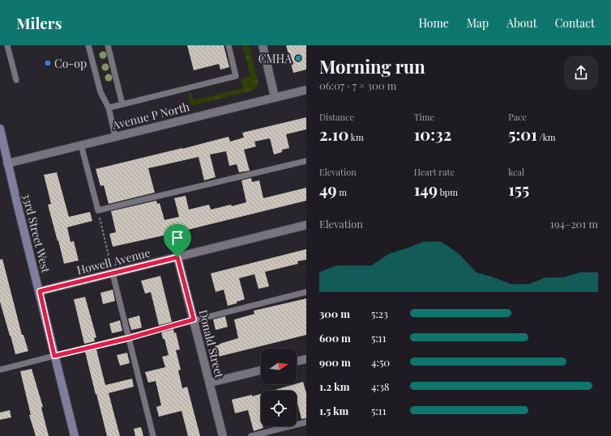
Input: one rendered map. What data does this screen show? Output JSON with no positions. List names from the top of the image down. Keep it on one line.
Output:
{"streets":{"main road":["33rd Street West"],"street":["Avenue P North","Howell Avenue","Donald Street"]},"crossings":[["Avenue P North","33rd Street West"],["33rd Street West","Howell Avenue"],["Howell Avenue","Donald Street"]],"places":["CMHA","Co-op"],"north":"right","page":{"header":"Milers","nav":["Home","Map","About","Contact"],"heading":["Morning run","06:07 · 7 × 300 m"],"stats":[["Distance","2.10 km"],["Time","10:32"],["Pace","5:01 /km"],["Elevation","49 m"],["Heart rate","149 bpm"],["kcal","155"]],"chart":["Elevation","194–201 m"],"list":[{"name":"300 m","note":"5:23"},{"name":"600 m","note":"5:11"},{"name":"900 m","note":"4:50"},{"name":"1.2 km","note":"4:38"},{"name":"1.5 km","note":"5:11"}]}}
